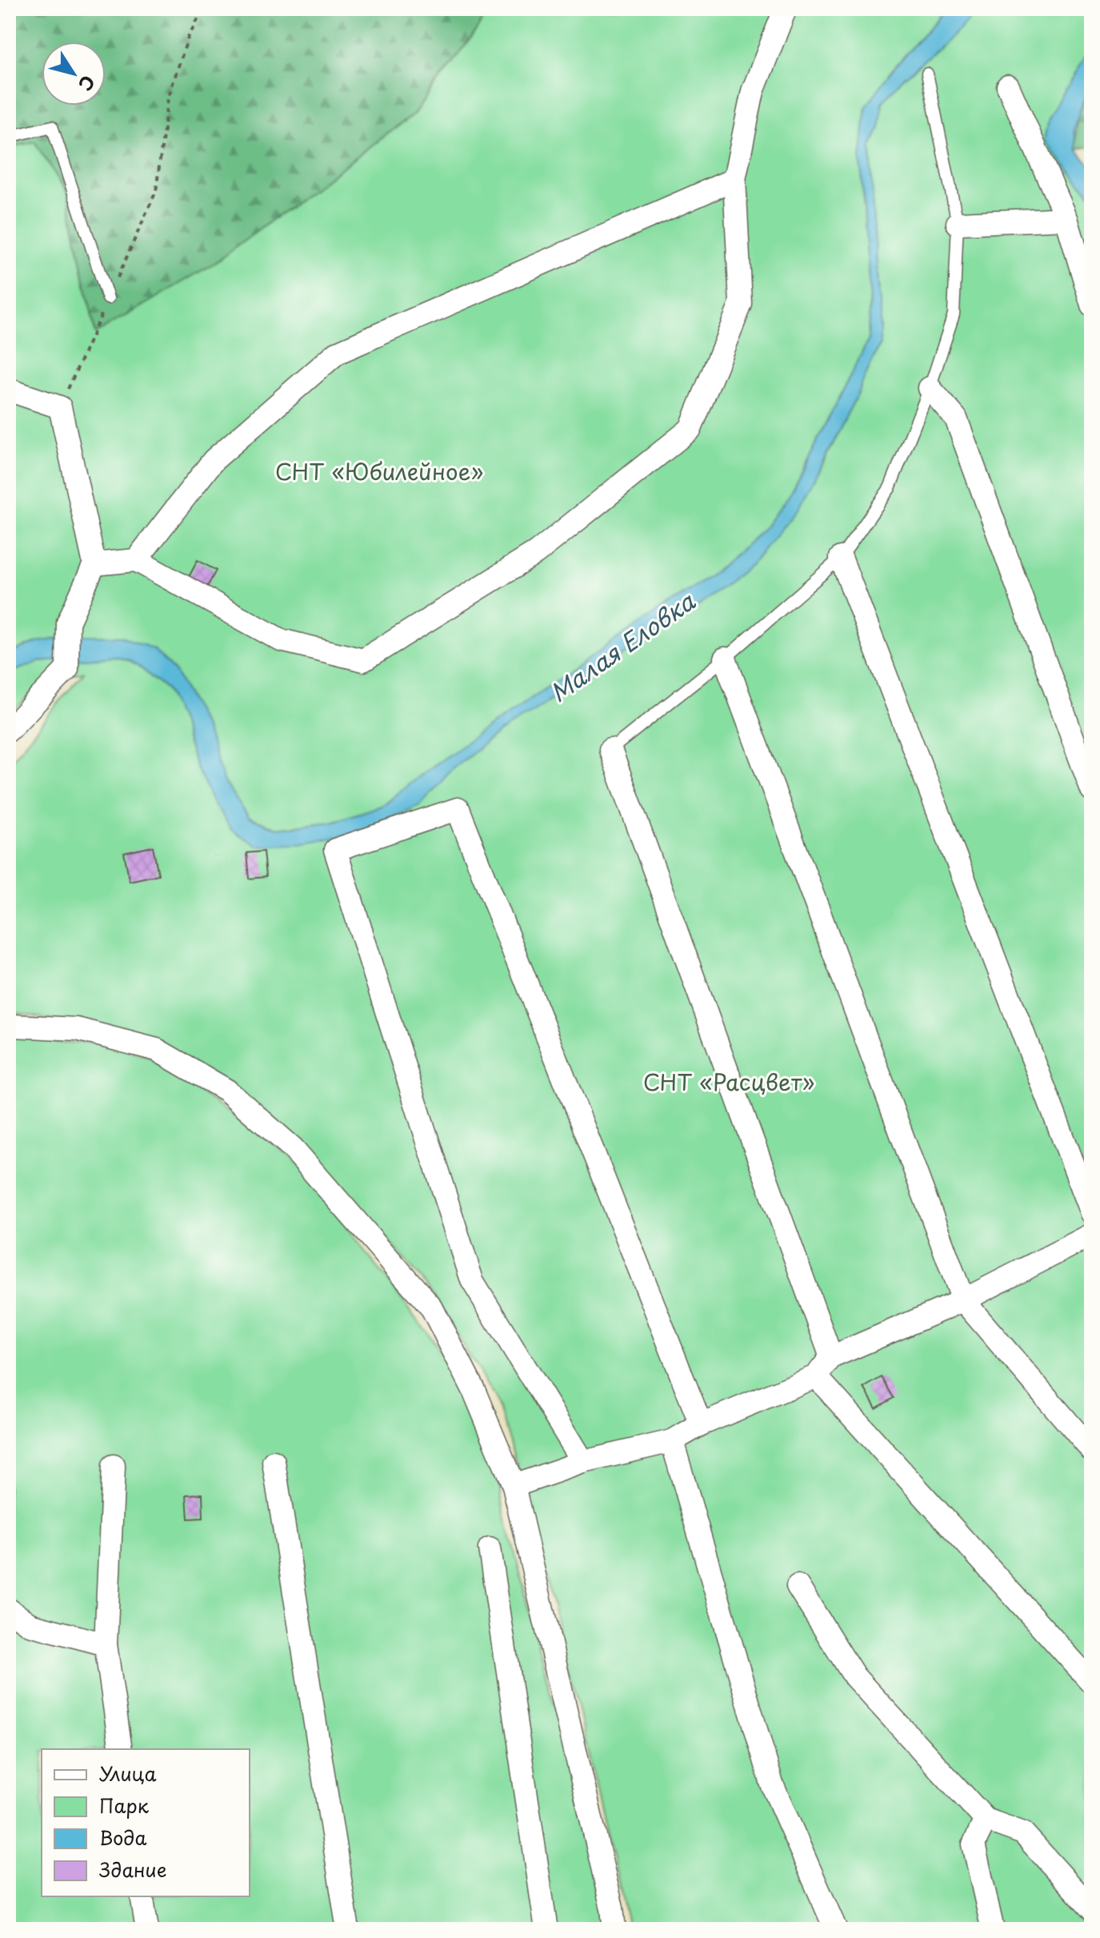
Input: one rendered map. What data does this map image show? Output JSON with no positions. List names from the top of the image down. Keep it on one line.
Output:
{"water":["Малая Еловка"],"parks":["СНТ «Юбилейное»","СНТ «Расцвет»"],"legend":["Улица","Парк","Вода","Здание"],"north":"bottom right"}
